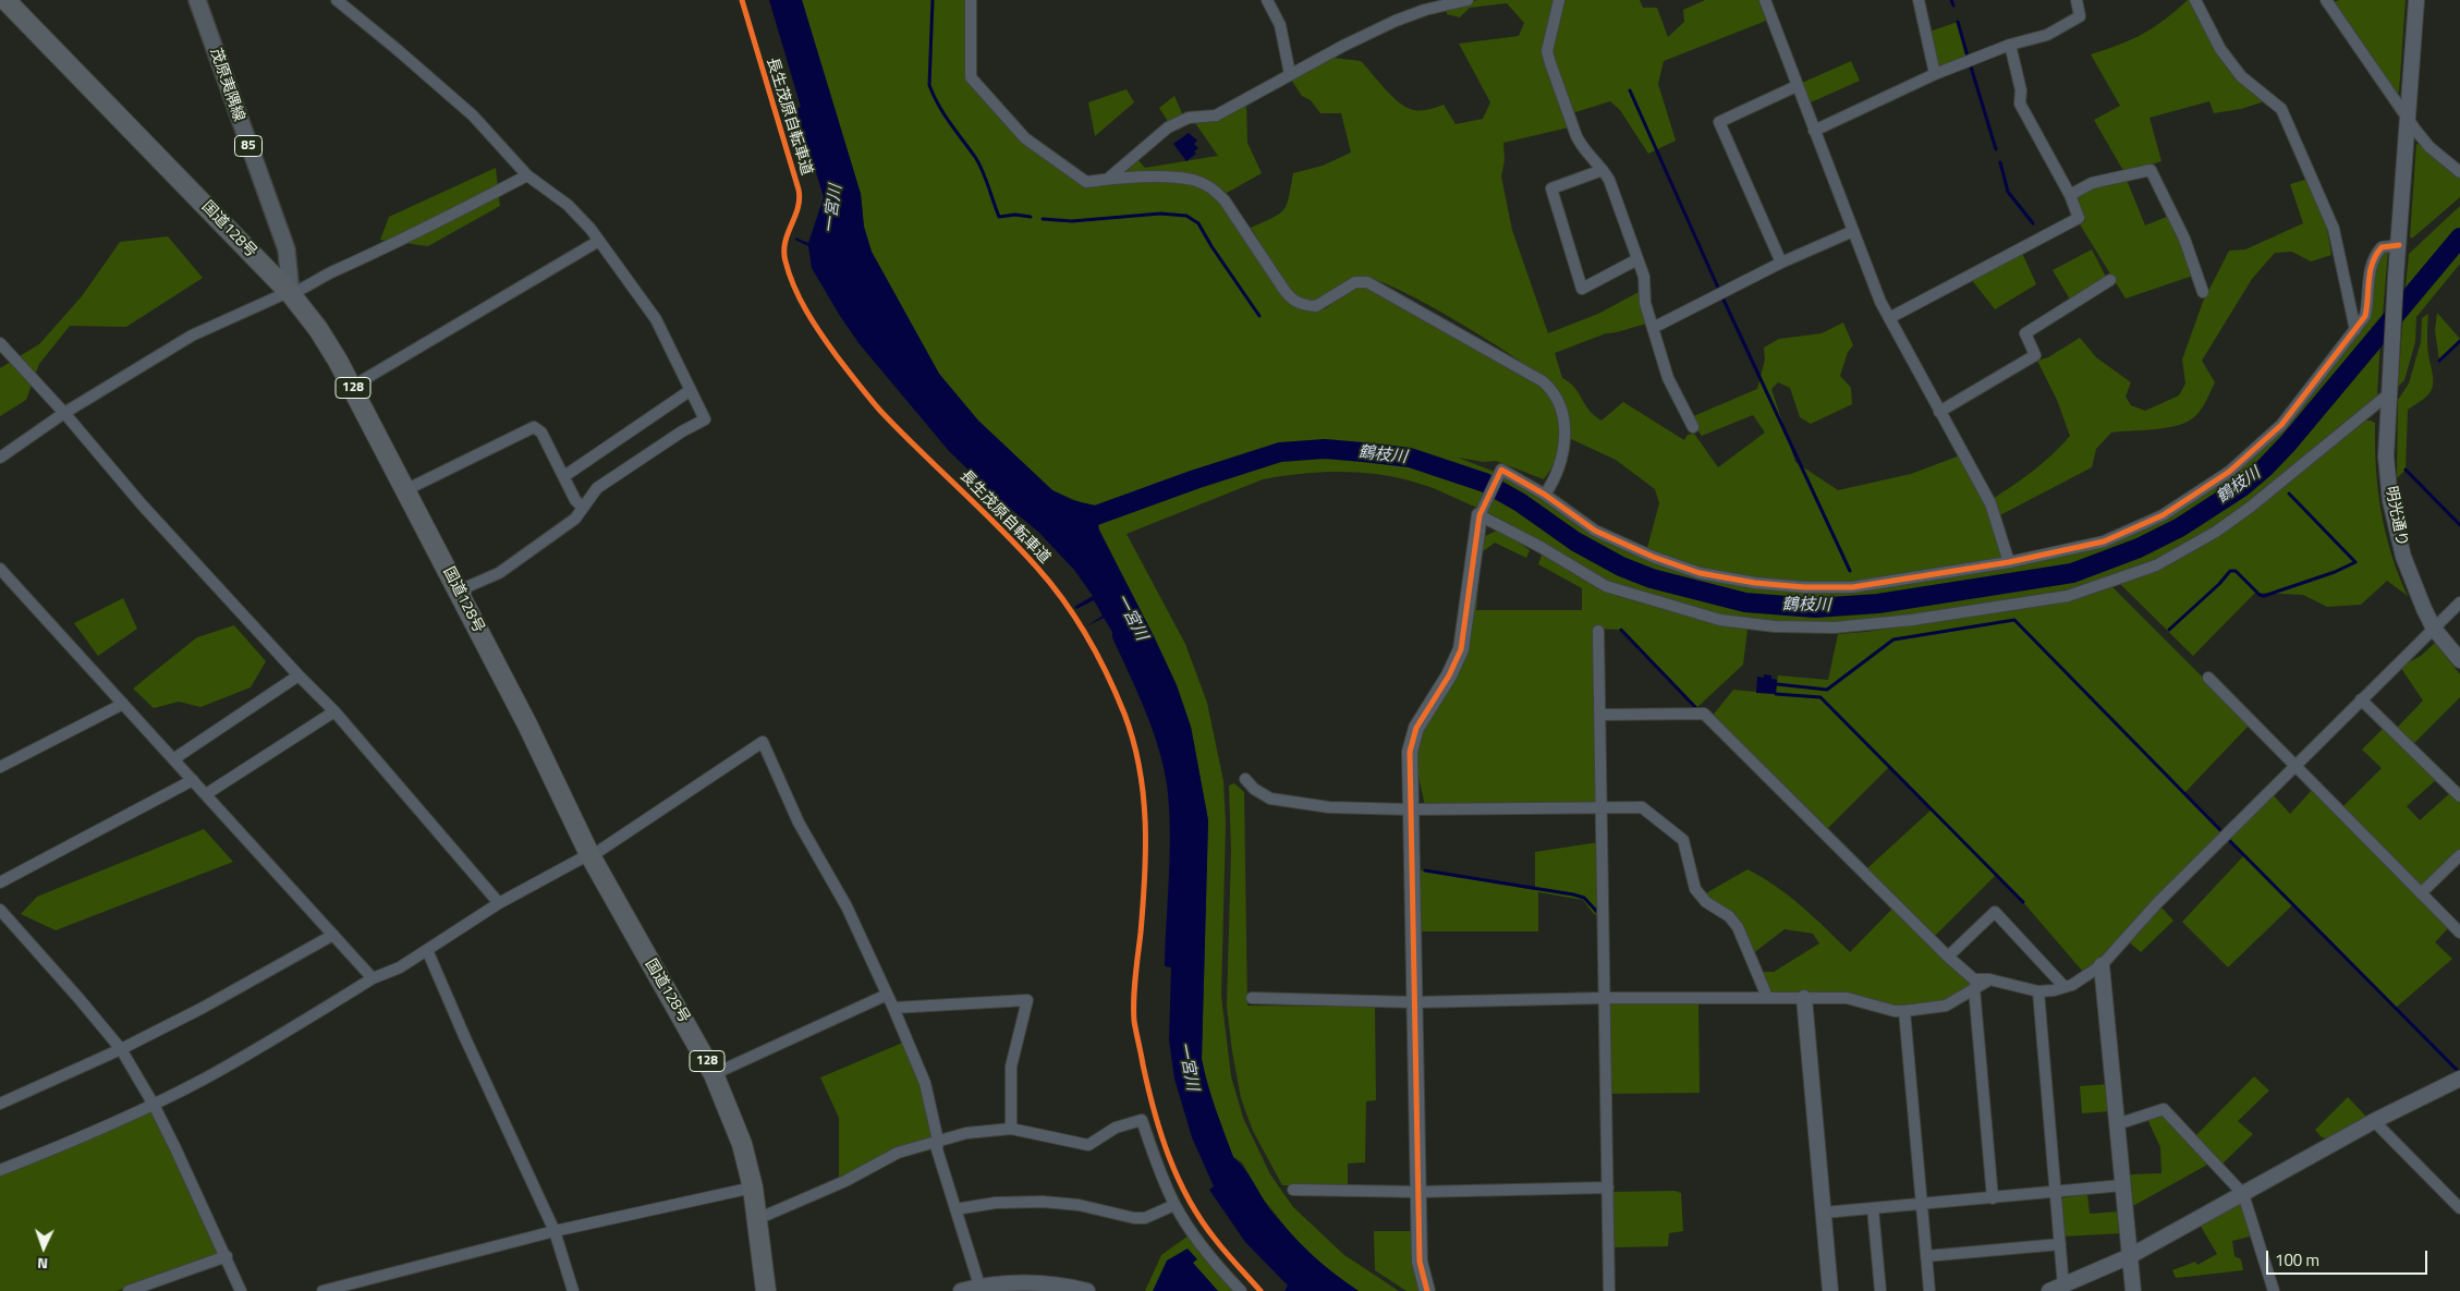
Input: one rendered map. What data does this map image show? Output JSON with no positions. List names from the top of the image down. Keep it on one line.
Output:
{"streets":{"highway":["国道128号","128"],"main road":["茂原夷隅線","85"],"street":["明光通り"],"cycle path":["長生茂原自転車道"]},"crossings":[["茂原夷隅線","国道128号"]],"water":["一宮川","鶴枝川"],"scale_bar":"100 m","north":"bottom"}
